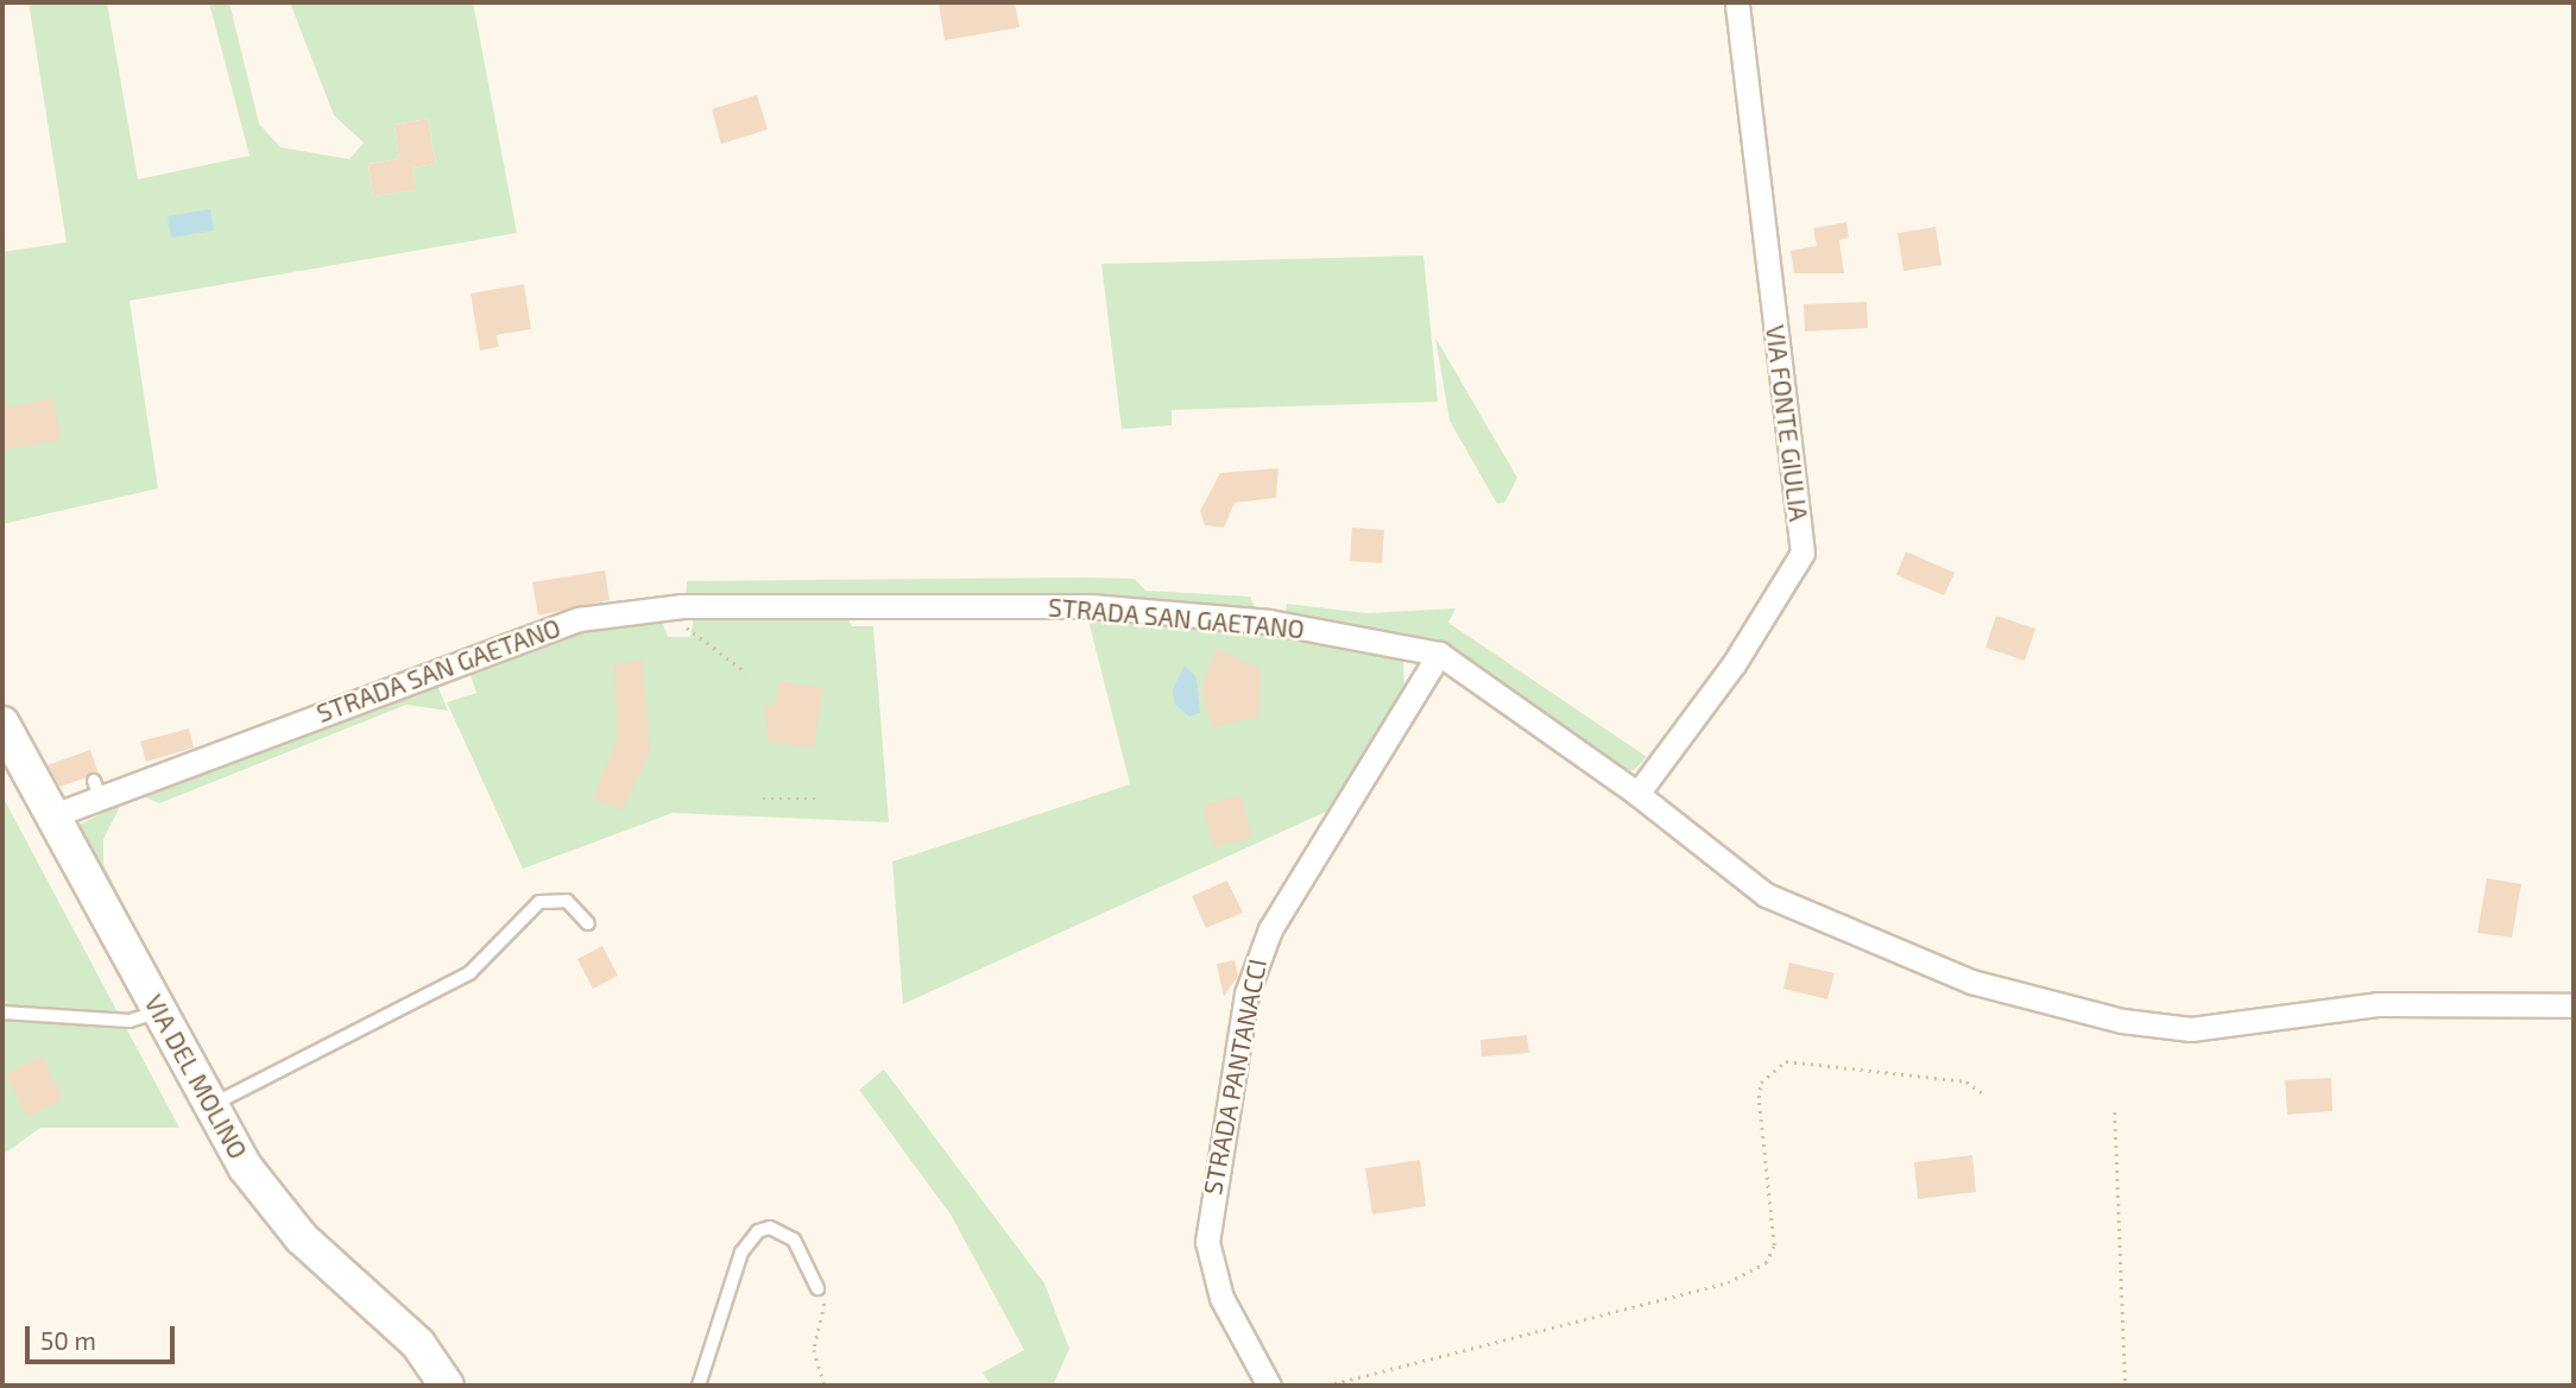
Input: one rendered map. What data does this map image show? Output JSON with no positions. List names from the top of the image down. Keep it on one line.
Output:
{"streets":{"street":["VIA FONTE GIULIA","STRADA SAN GAETANO","VIA DEL MOLINO","STRADA PANTANACCI"]},"crossings":[["VIA FONTE GIULIA","STRADA SAN GAETANO"],["STRADA SAN GAETANO","VIA DEL MOLINO"],["STRADA SAN GAETANO","STRADA PANTANACCI"]],"scale_bar":"50 m"}
